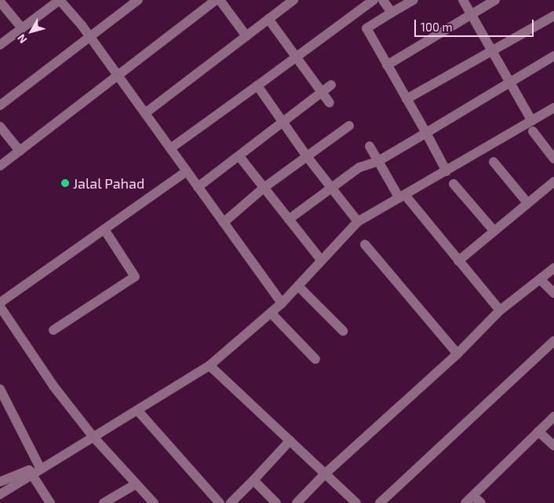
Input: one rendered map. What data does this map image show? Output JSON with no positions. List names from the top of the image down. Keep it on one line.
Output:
{"places":["Jalal Pahad"],"scale_bar":"100 m","north":"bottom left"}
